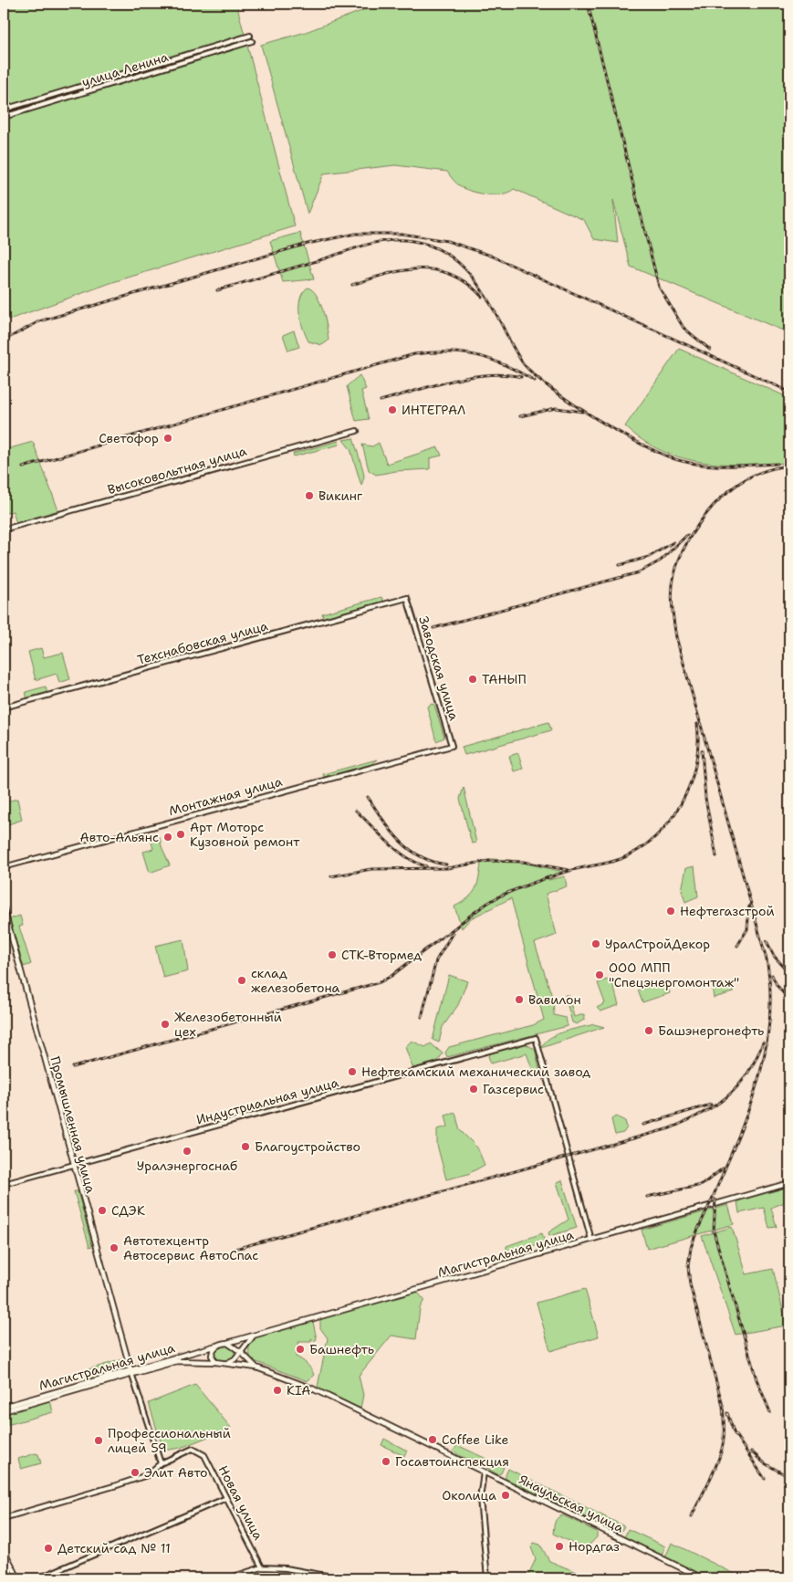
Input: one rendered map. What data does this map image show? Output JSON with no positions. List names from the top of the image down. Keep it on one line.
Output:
{"streets":{"main road":["Промышленная улица","Магистральная улица","Янаульская улица"],"street":["улица Ленина","Высоковольтная улица","Техснабовская улица","Заводская улица","Монтажная улица","Индустриальная улица","Новая улица"]},"crossings":[["Техснабовская улица","Заводская улица"],["Заводская улица","Монтажная улица"],["Индустриальная улица","Промышленная улица"],["Индустриальная улица","Магистральная улица"],["Промышленная улица","Магистральная улица"],["Магистральная улица","Янаульская улица"]],"places":["ИНТЕГРАЛ","Светофор","Викинг","ТАНЫП","Арт Моторс Кузовной ремонт","Авто-Альянс","Нефтегазстрой","УралСтройДекор","СТК-Втормед","ООО МПП \"Спецэнергомонтаж\"","склад железобетона","Вавилон","Железобетонный цех","Башэнергонефть","Нефтекамский механический завод","Газсервис","Благоустройство","Уралэнергоснаб","СДЭК","Автотехцентр Автосервис АвтоСпас","Башнефть","KIA","Coffee Like","Профессиональный лицей 59","Госавтоинспекция","Элит Авто","Околица","Нордгаз","Детский сад № 11"]}
